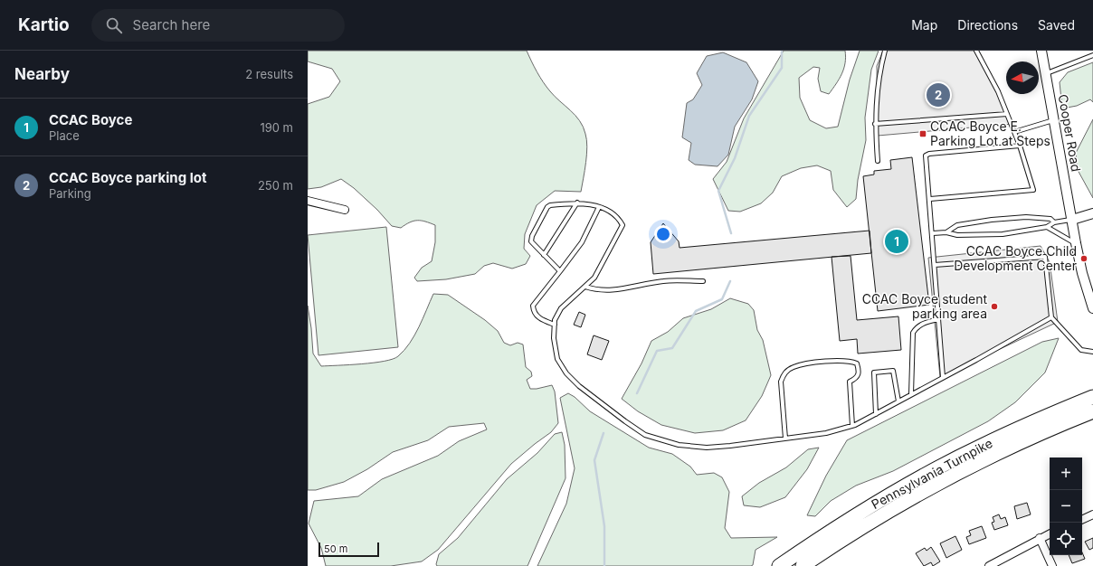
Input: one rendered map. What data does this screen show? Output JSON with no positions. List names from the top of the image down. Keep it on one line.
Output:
{"streets":{"highway":["Pennsylvania Turnpike"],"street":["Cooper Road"]},"places":{"transit":["CCAC Boyce E. Parking Lot at Steps"],"other":["CCAC Boyce Child Development Center","CCAC Boyce student parking area"]},"scale_bar":"50 m","north":"left","page":{"header":"Kartio","search":"Search here","nav":["Map","Directions","Saved"],"heading":["Nearby","2 results"],"pins":["2","1"],"list":[{"mark":"1","name":"CCAC Boyce","note":"Place","value":"190 m"},{"mark":"2","name":"CCAC Boyce parking lot","note":"Parking","value":"250 m"}],"map_buttons":["+","−"],"scale":"50 m"}}
